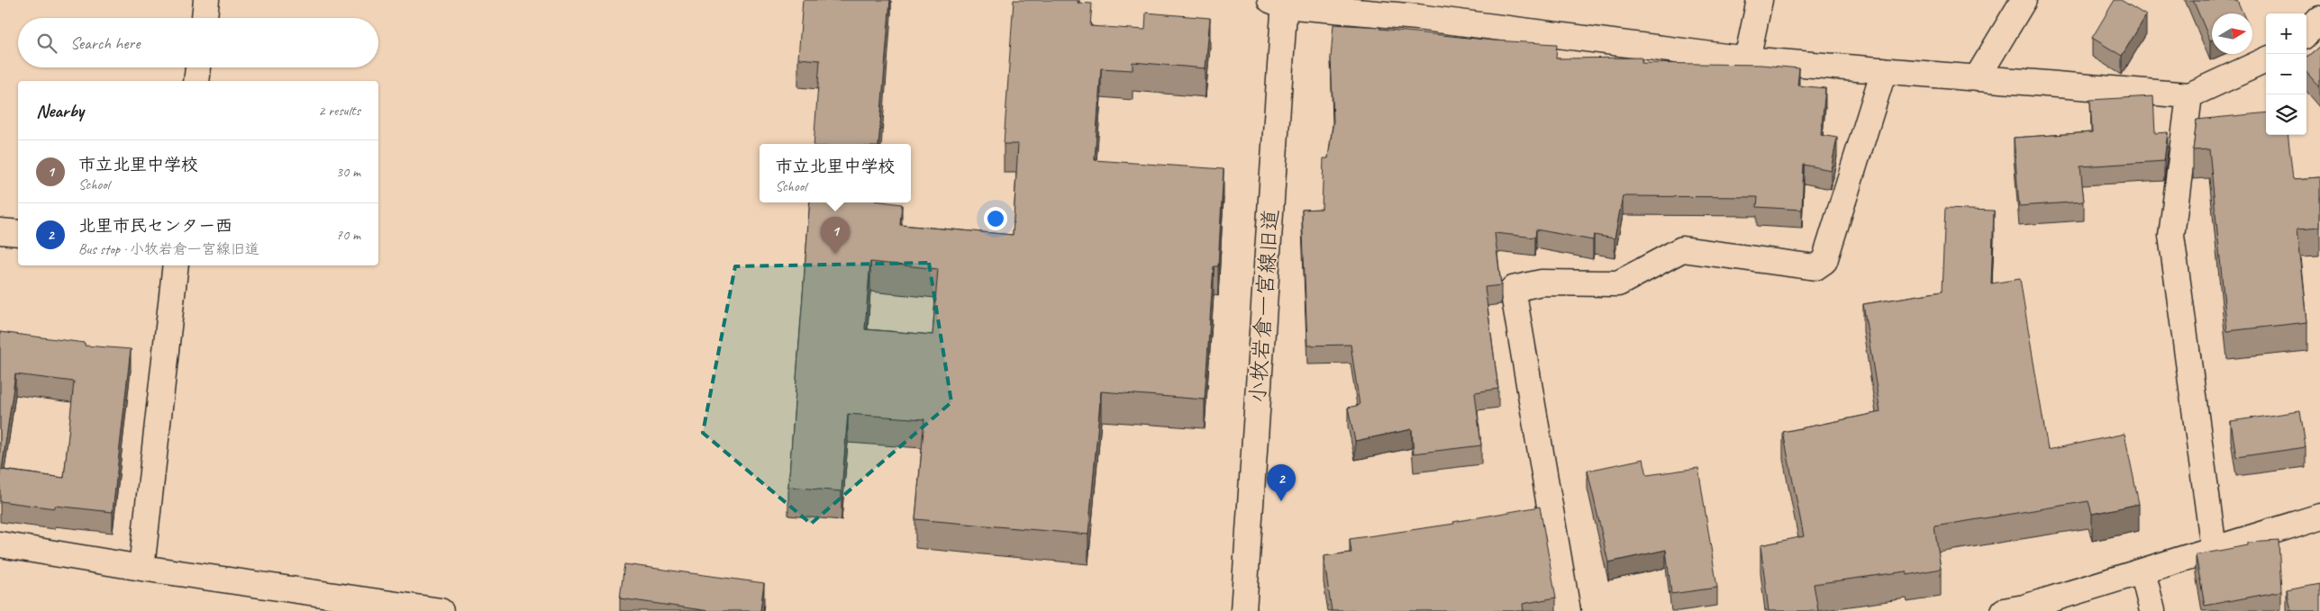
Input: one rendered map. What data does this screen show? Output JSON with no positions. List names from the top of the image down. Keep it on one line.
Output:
{"streets":{"street":["小牧岩倉一宮線旧道"]},"north":"right","page":{"map_buttons":["+","−"],"search":"Search here","heading":["Nearby","2 results"],"list":[{"mark":"1","name":"市立北里中学校","note":"School","value":"30 m"},{"mark":"2","name":"北里市民センター西","note":"Bus stop · 小牧岩倉一宮線旧道","value":"70 m"}],"popup":["市立北里中学校","School"],"pins":["1","2"]}}
